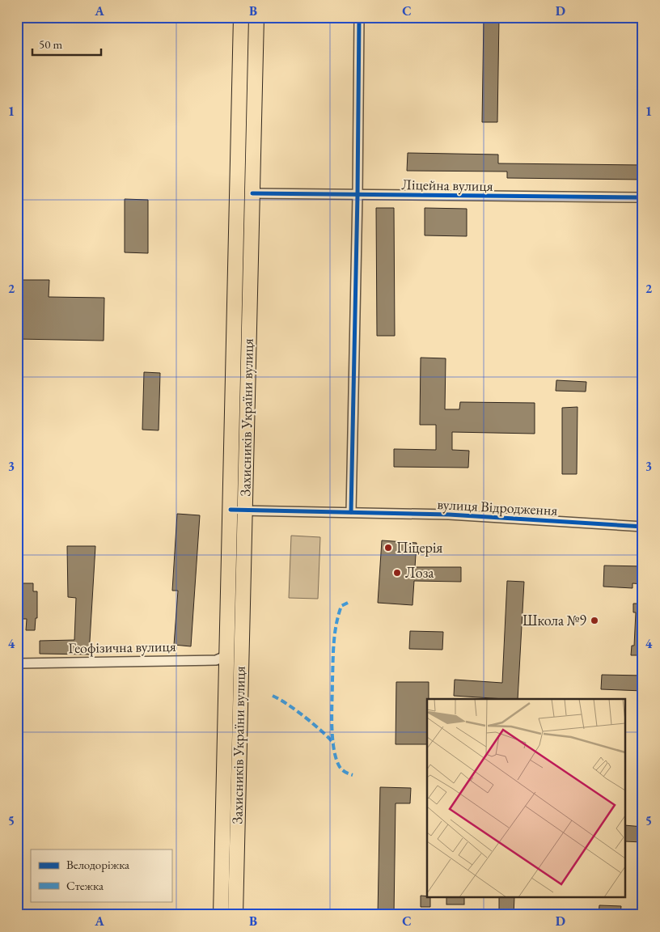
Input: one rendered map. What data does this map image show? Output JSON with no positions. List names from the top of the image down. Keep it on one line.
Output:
{"streets":{"highway":["Захисників України вулиця"],"street":["Ліцейна вулиця","вулиця Відродження","Геофізична вулиця"]},"crossings":[["Ліцейна вулиця","Захисників України вулиця"],["Захисників України вулиця","вулиця Відродження"],["Захисників України вулиця","Геофізична вулиця"]],"places":["Піцерія","Лоза","Школа №9"],"legend":["Велодоріжка","Стежка"],"scale_bar":"50 m","grid":{"columns":["A","B","C","D"],"rows":["1","2","3","4","5"]}}
